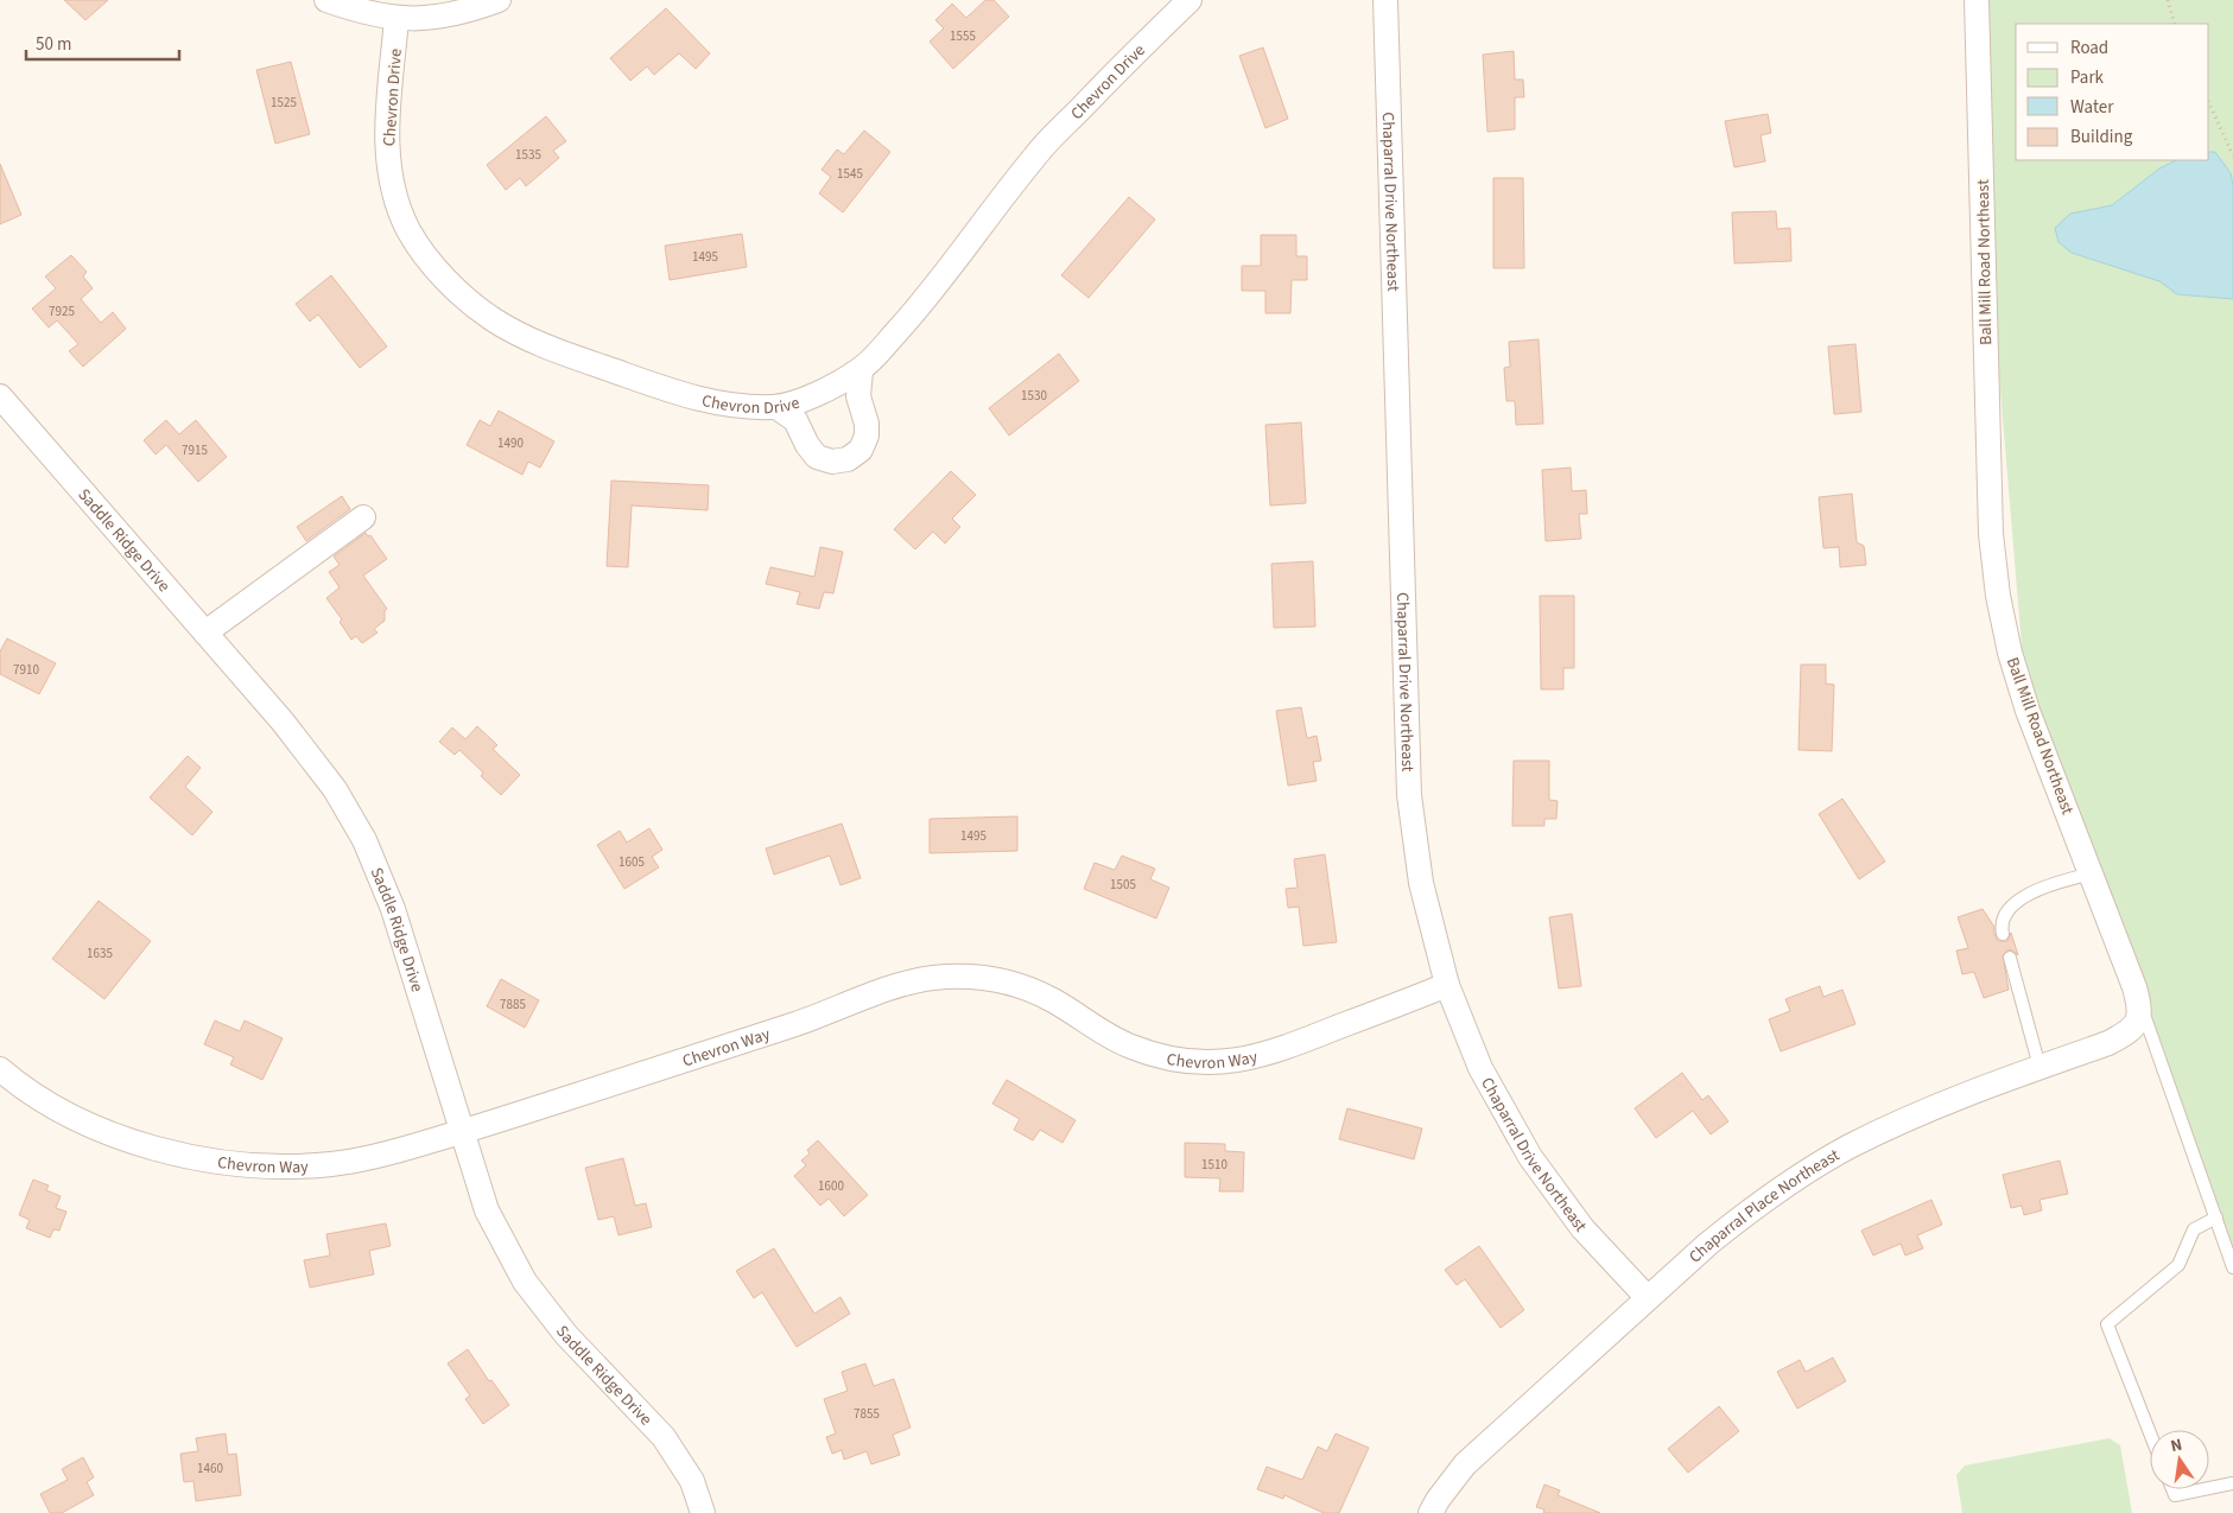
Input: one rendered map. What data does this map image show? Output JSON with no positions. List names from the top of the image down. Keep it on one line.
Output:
{"streets":{"street":["Chevron Drive","Chaparral Drive Northeast","Ball Mill Road Northeast","Saddle Ridge Drive","Chevron Way","Chaparral Place Northeast"]},"crossings":[["Chaparral Drive Northeast","Chevron Way"],["Chaparral Drive Northeast","Chaparral Place Northeast"],["Ball Mill Road Northeast","Chaparral Place Northeast"],["Saddle Ridge Drive","Chevron Way"]],"house_numbers":["1555","1525","1535","1545","1495","7925","1530","1490","7915","7910","1495","1605","1505","1635","7885","1510","1600","7855","1460"],"legend":["Road","Park","Water","Building"],"scale_bar":"50 m","north":"top"}
